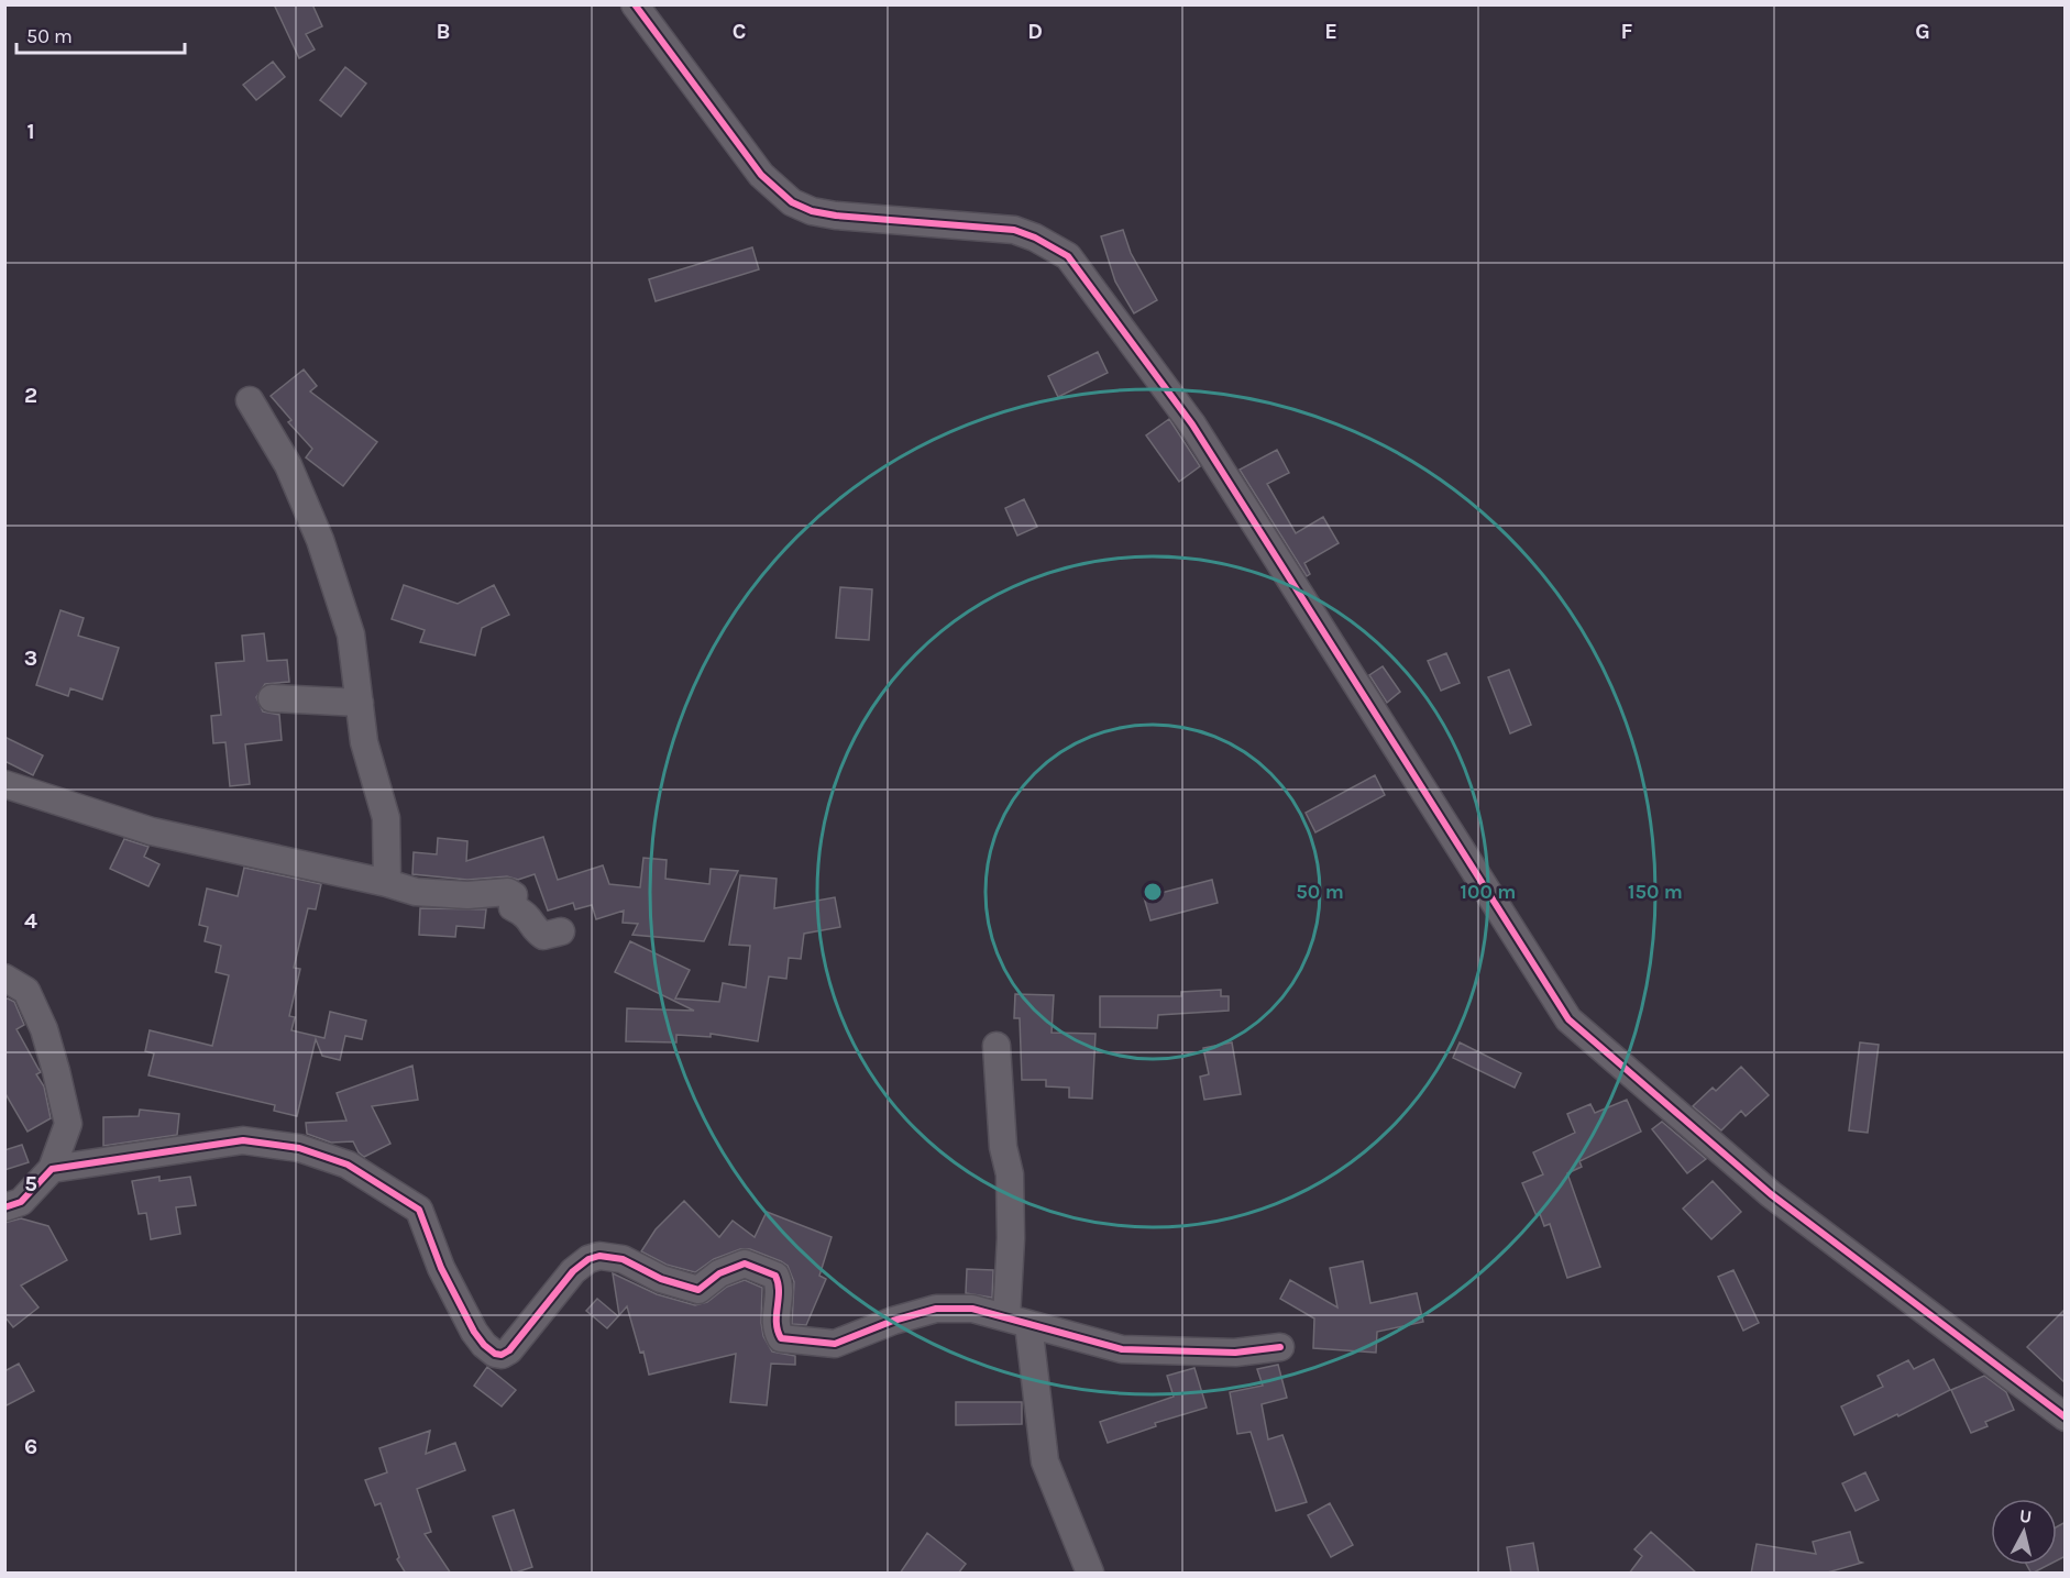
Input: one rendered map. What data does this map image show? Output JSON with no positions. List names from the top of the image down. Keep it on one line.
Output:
{"scale_bar":"50 m","north":"top","grid":{"columns":["B","C","D","E","F","G"],"rows":["1","2","3","4","5","6"]},"rings":["50 m","100 m","150 m"]}
